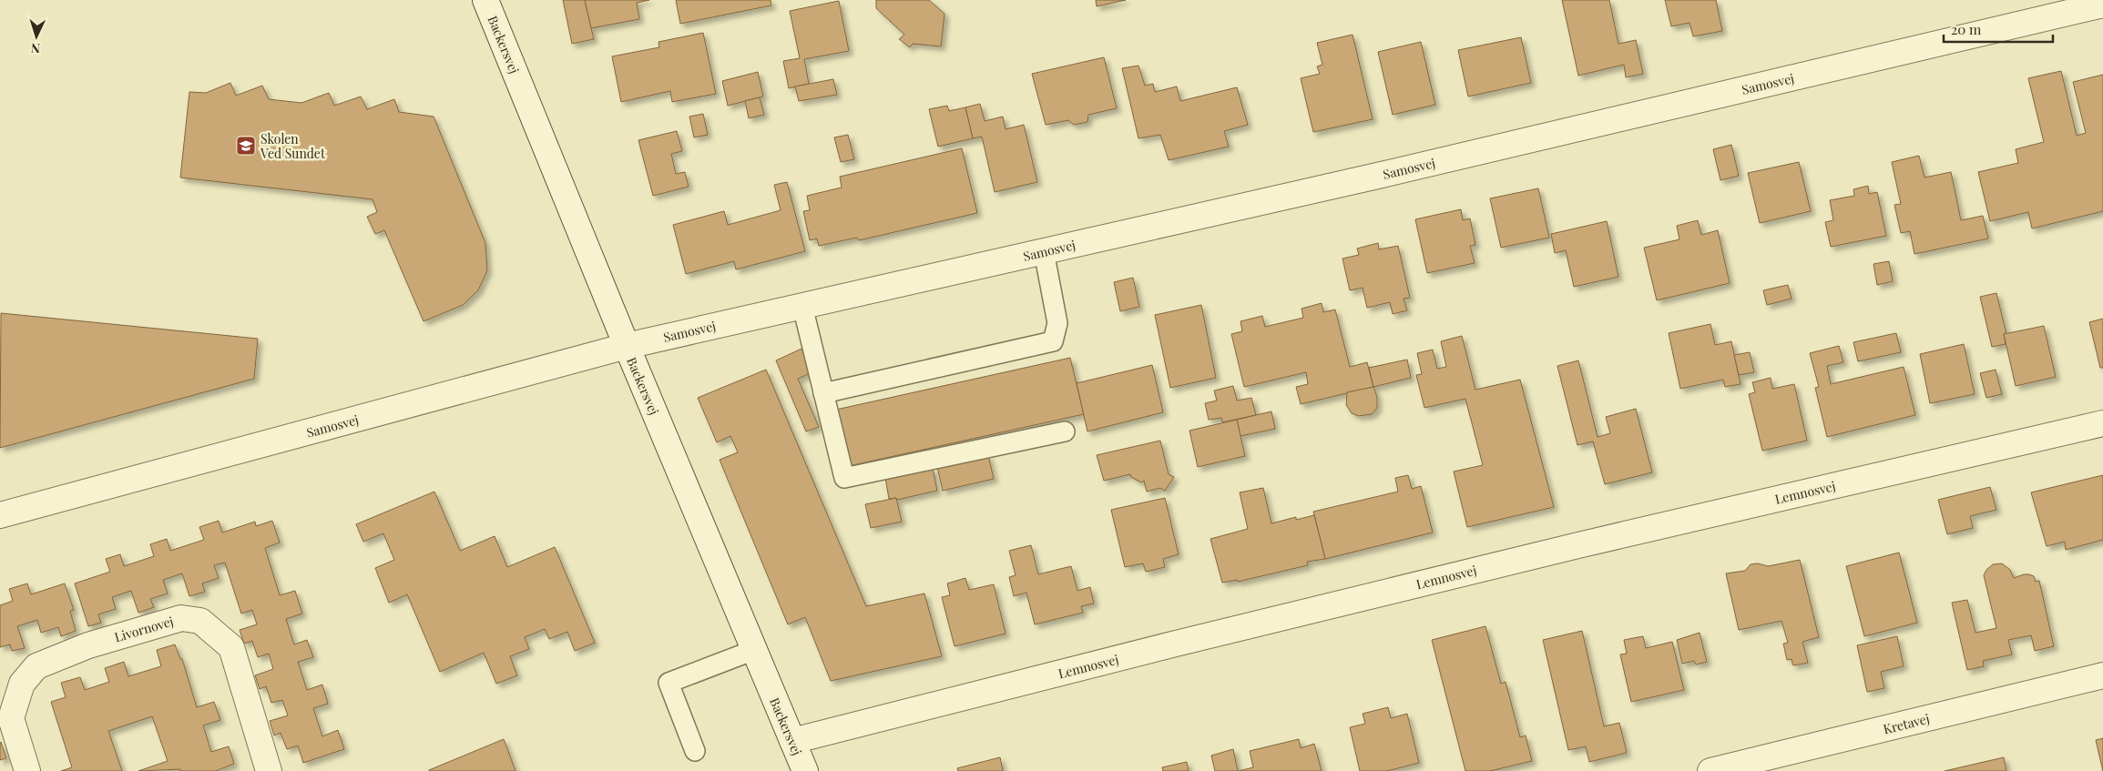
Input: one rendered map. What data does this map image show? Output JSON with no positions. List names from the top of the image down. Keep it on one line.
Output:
{"streets":{"street":["Backersvej","Samosvej","Lemnosvej","Livornovej","Kretavej"]},"crossings":[["Backersvej","Samosvej"],["Backersvej","Lemnosvej"]],"places":{"school or university":["Skolen Ved Sundet"]},"scale_bar":"20 m","north":"bottom"}
